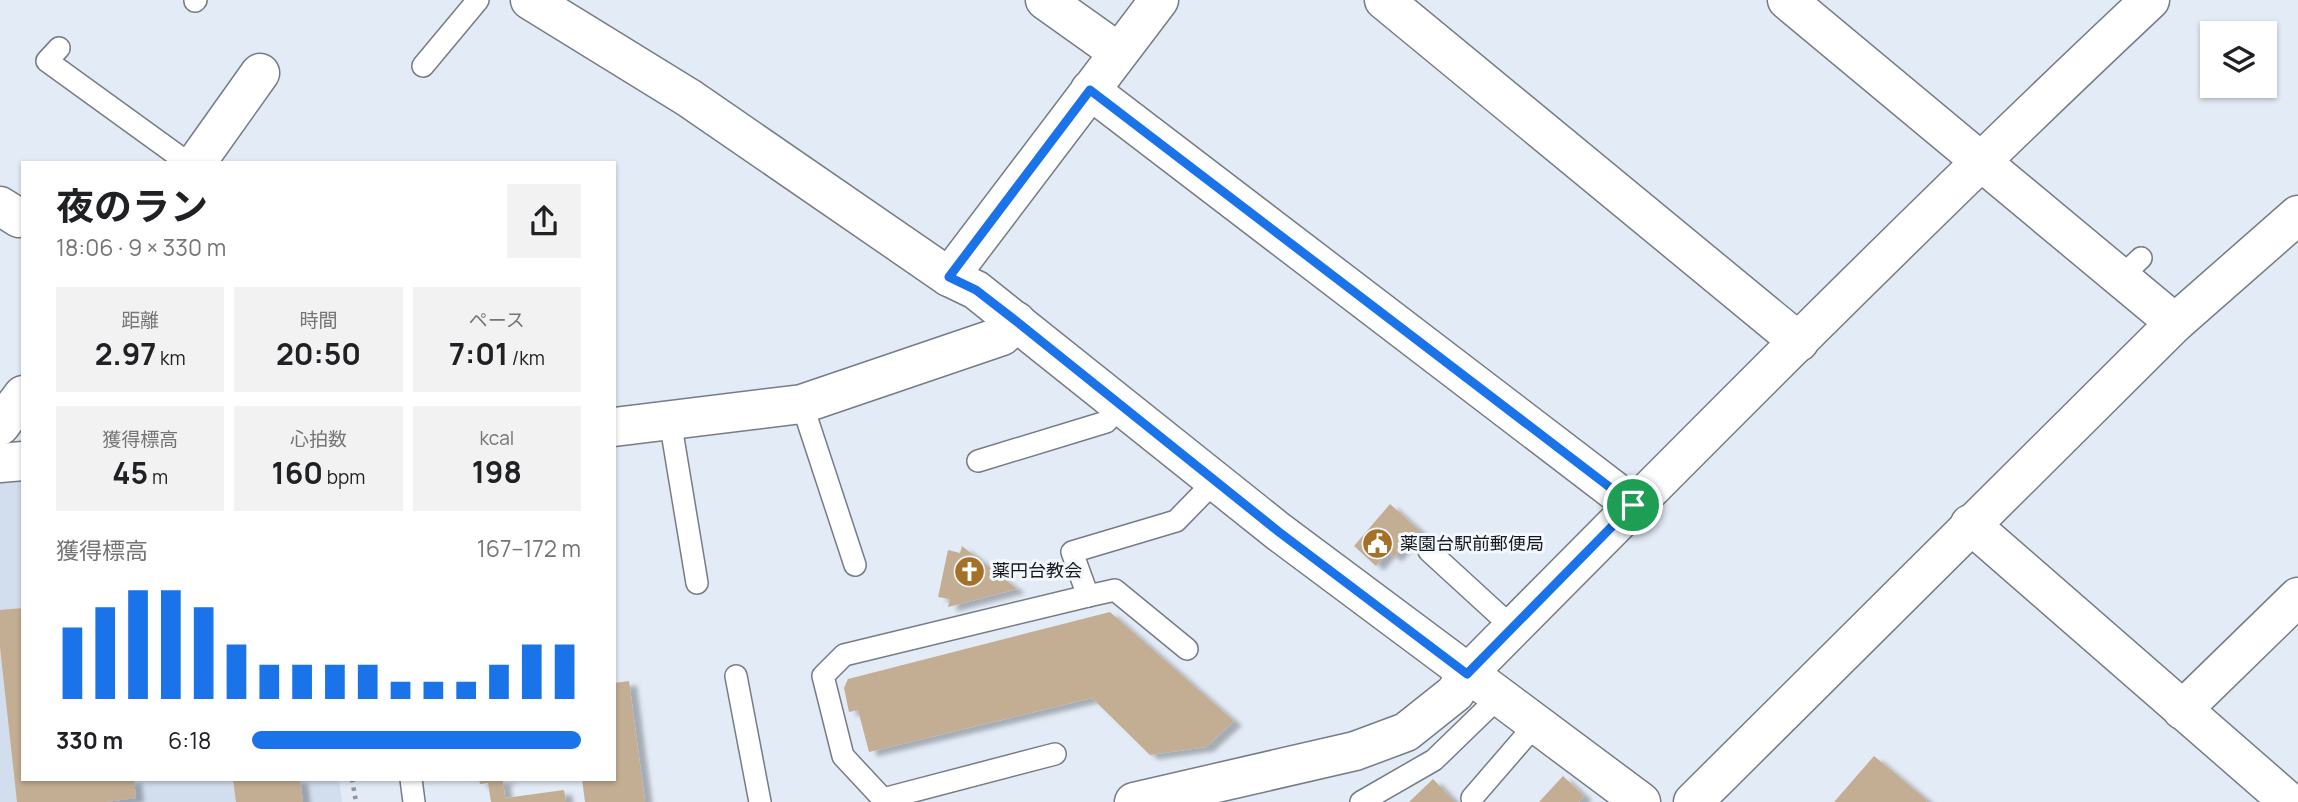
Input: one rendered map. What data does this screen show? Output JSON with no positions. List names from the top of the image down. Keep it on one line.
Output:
{"places":{"public building":["薬園台駅前郵便局"],"church":["薬円台教会"]},"page":{"heading":["夜のラン","18:06 · 9 × 330 m"],"stats":[["距離","2.97 km"],["時間","20:50"],["ペース","7:01 /km"],["獲得標高","45 m"],["心拍数","160 bpm"],["kcal","198"]],"chart":["獲得標高","167–172 m"],"list":[{"name":"330 m","note":"6:18"}]}}
